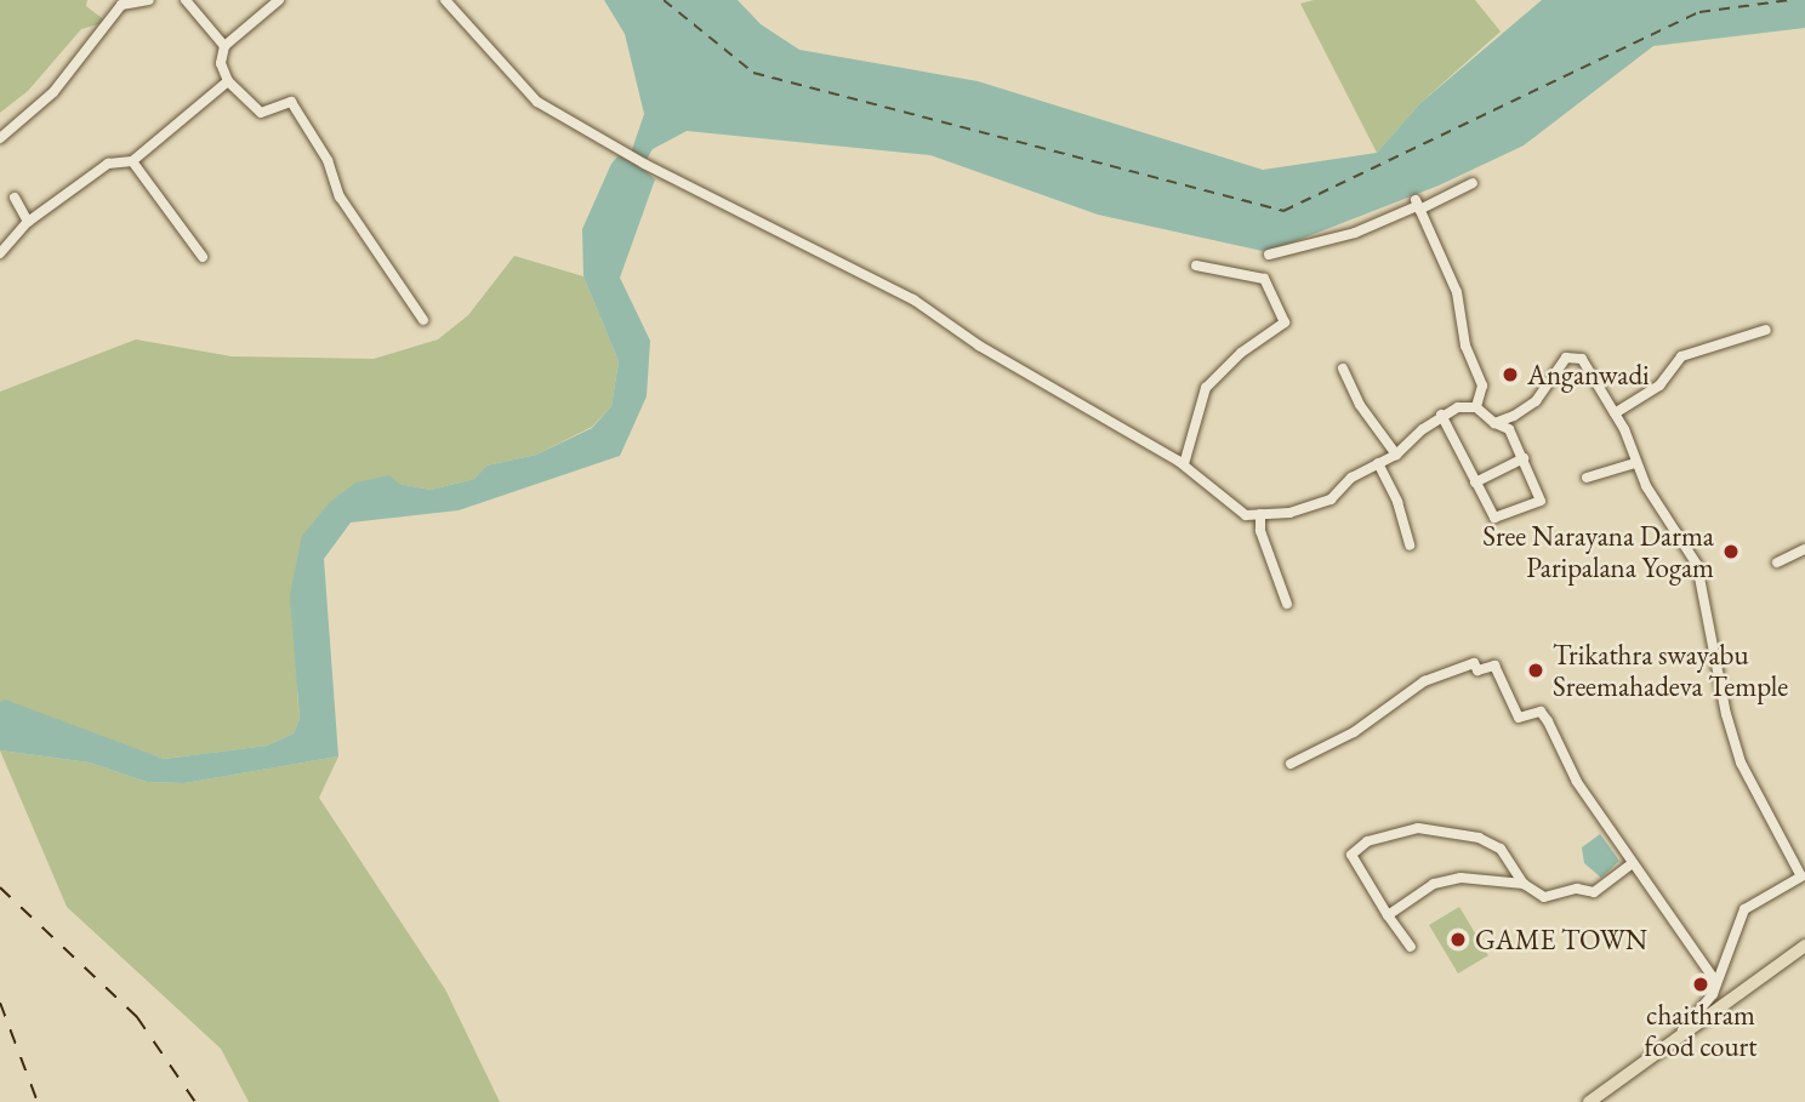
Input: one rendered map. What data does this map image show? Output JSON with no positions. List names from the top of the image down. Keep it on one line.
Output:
{"places":["Anganwadi","Sree Narayana Darma Paripalana Yogam","Trikathra swayabu Sreemahadeva Temple","GAME TOWN","chaithram food court"]}
